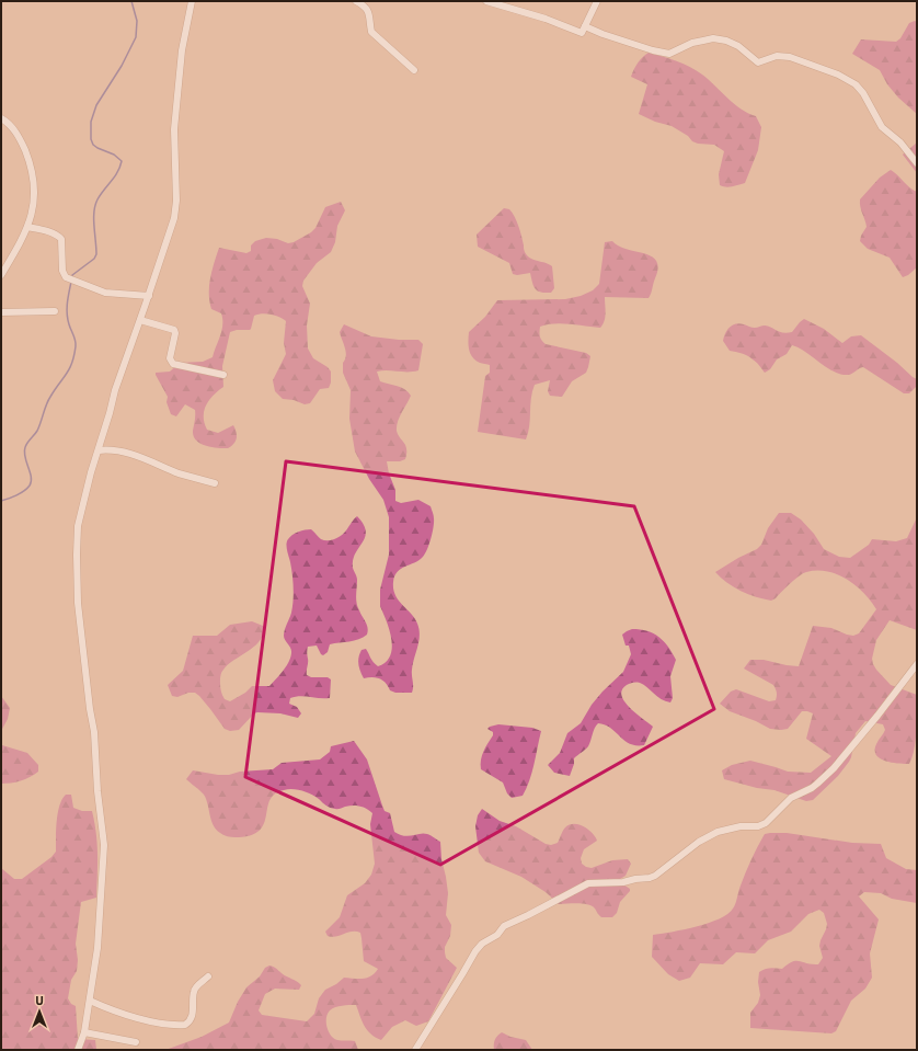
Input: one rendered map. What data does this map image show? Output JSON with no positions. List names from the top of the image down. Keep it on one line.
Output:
{"north":"top"}
